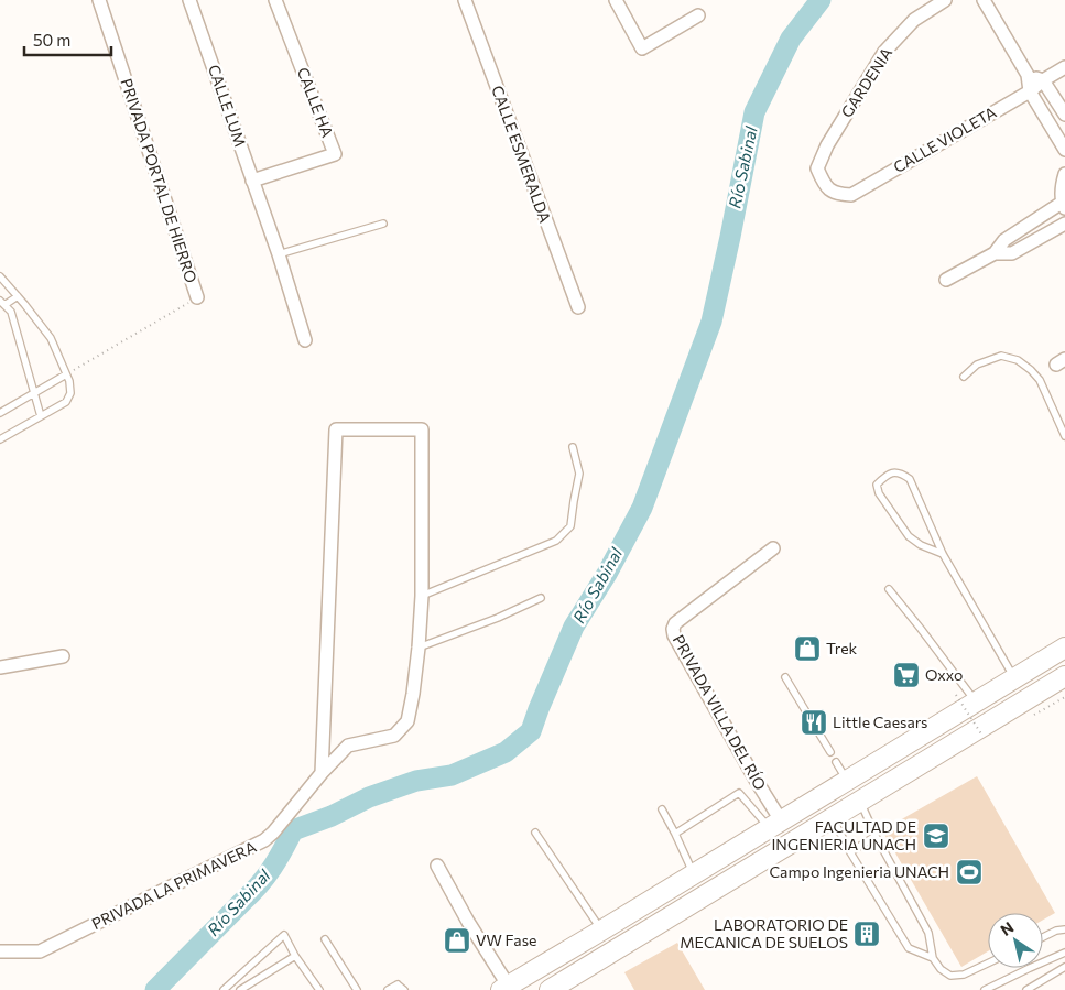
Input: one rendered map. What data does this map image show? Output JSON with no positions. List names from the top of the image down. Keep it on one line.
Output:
{"streets":{"street":["GARDENIA","CALLE HA","CALLE LUM","CALLE VIOLETA","CALLE ESMERALDA","PRIVADA PORTAL DE HIERRO","PRIVADA VILLA DEL RÍO","PRIVADA LA PRIMAVERA"]},"crossings":[["GARDENIA","CALLE VIOLETA"],["CALLE HA","CALLE LUM"]],"water":["Río Sabinal"],"places":{"shop":["Trek","VW Fase"],"supermarket":["Oxxo"],"restaurant":["Little Caesars"],"school or university":["FACULTAD DE INGENIERIA UNACH"],"sports":["Campo Ingenieria UNACH"],"building":["LABORATORIO DE MECANICA DE SUELOS"]},"scale_bar":"50 m","north":"top left"}
